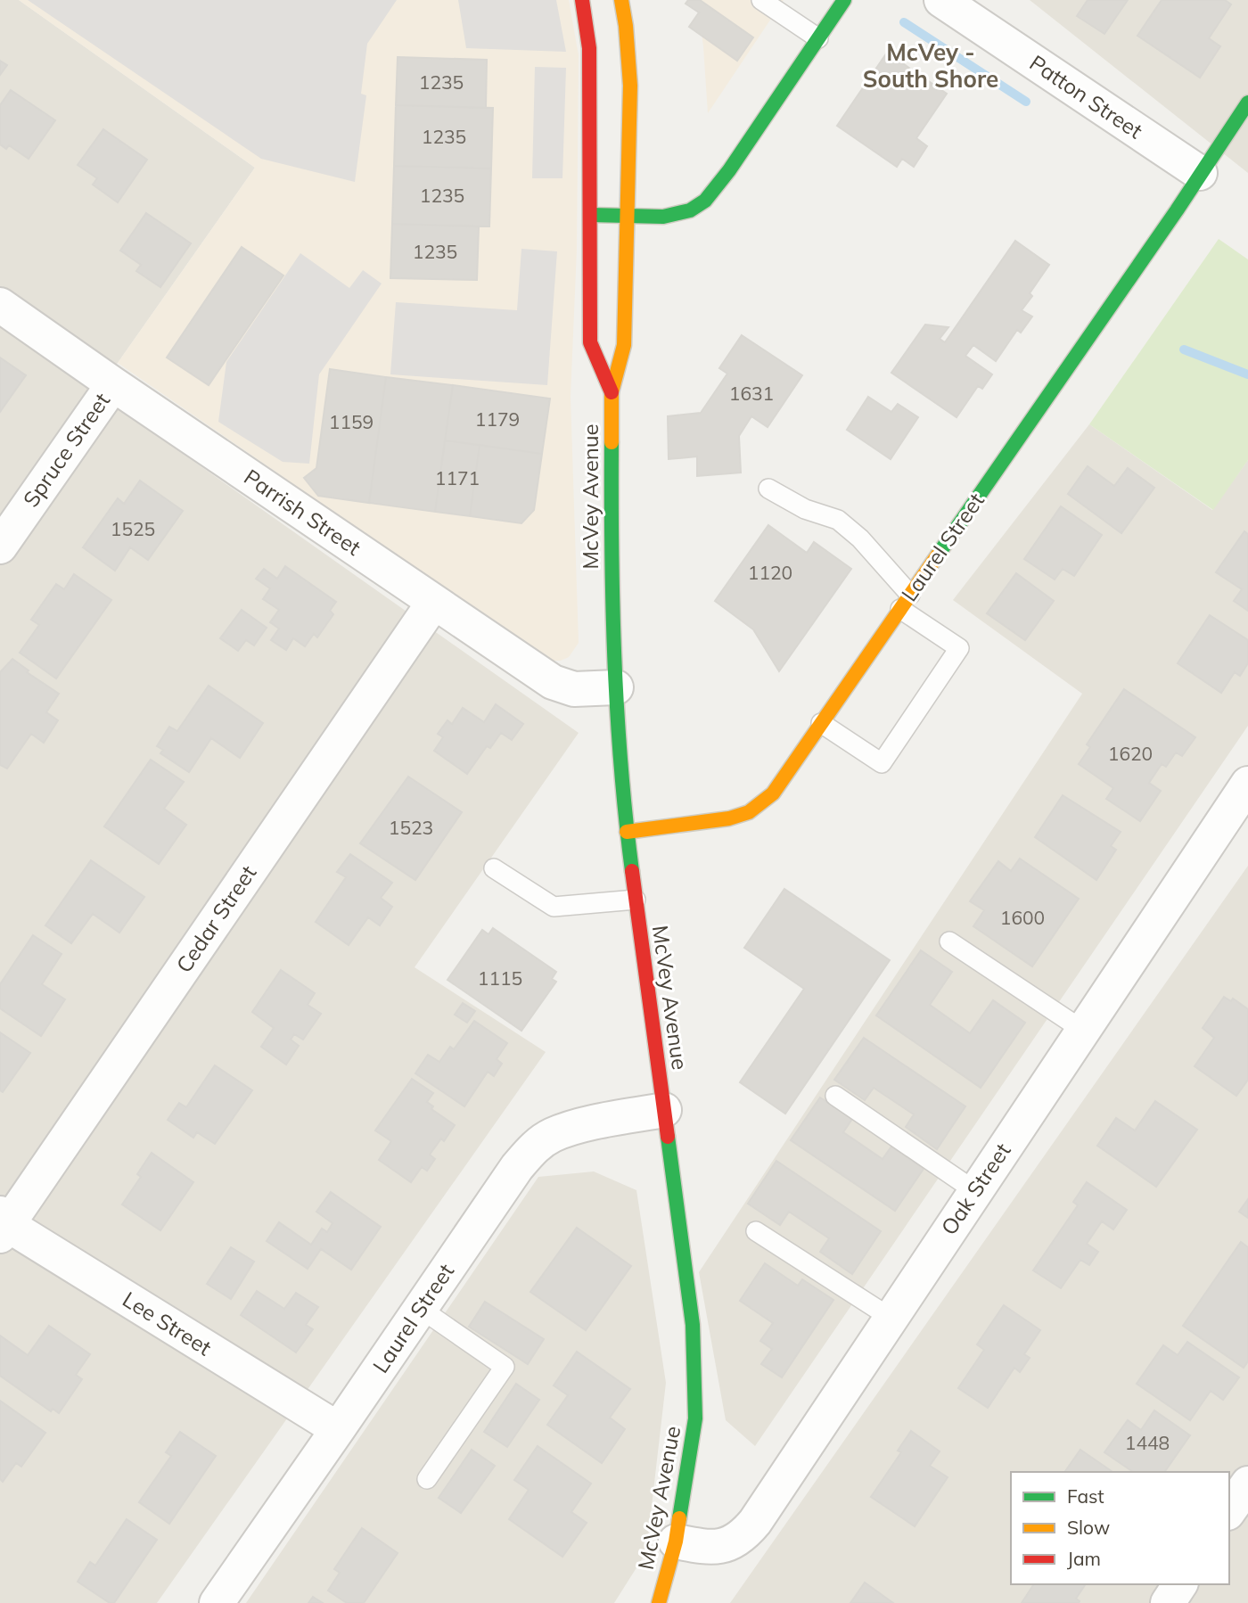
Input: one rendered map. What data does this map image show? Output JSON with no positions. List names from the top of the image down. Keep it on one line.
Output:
{"streets":{"main road":["McVey Avenue","Laurel Street"],"street":["Patton Street","Spruce Street","Parrish Street","Cedar Street","Oak Street","Lee Street"]},"crossings":[["Patton Street","Laurel Street"],["Spruce Street","Parrish Street"],["McVey Avenue","Parrish Street"],["McVey Avenue","Laurel Street"],["McVey Avenue","Oak Street"],["Parrish Street","Cedar Street"],["Laurel Street","Lee Street"],["Cedar Street","Lee Street"]],"districts":["McVey - South Shore"],"house_numbers":["1235","1235","1235","1235","1631","1179","1159","1171","1525","1120","1620","1523","1600","1115","1448"],"legend":["Fast","Slow","Jam"]}
